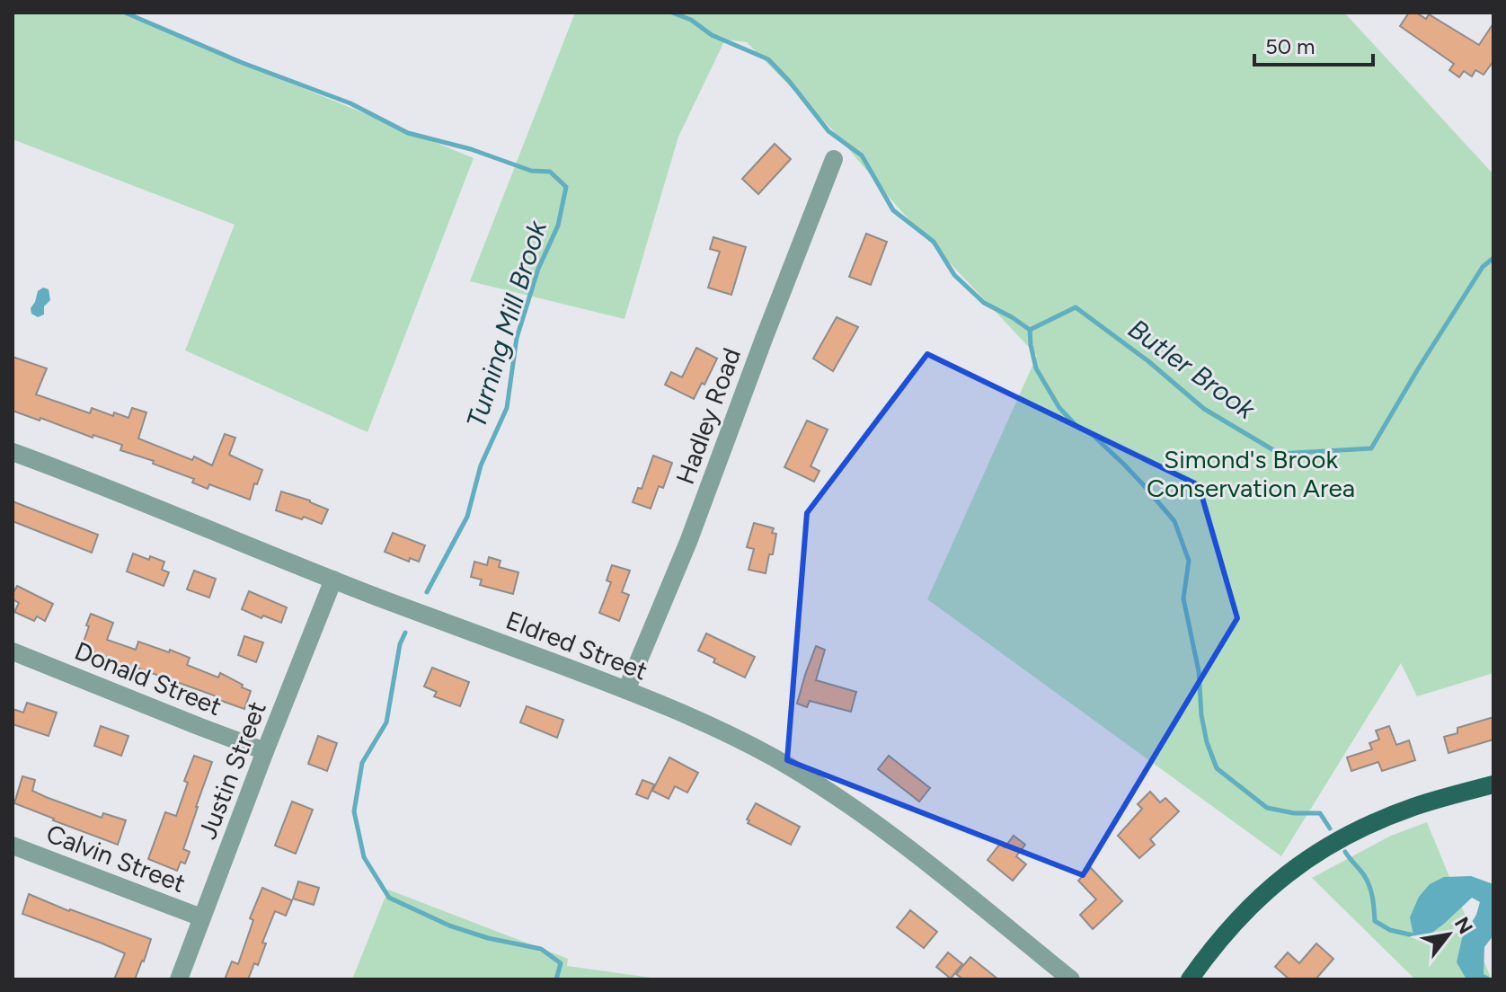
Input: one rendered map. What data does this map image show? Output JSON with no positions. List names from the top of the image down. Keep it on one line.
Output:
{"streets":{"street":["Hadley Road","Eldred Street","Donald Street","Justin Street","Calvin Street"]},"crossings":[["Hadley Road","Eldred Street"],["Eldred Street","Justin Street"],["Donald Street","Justin Street"],["Justin Street","Calvin Street"]],"water":["Turning Mill Brook","Butler Brook"],"parks":["Simond's Brook Conservation Area"],"scale_bar":"50 m","north":"top right"}
